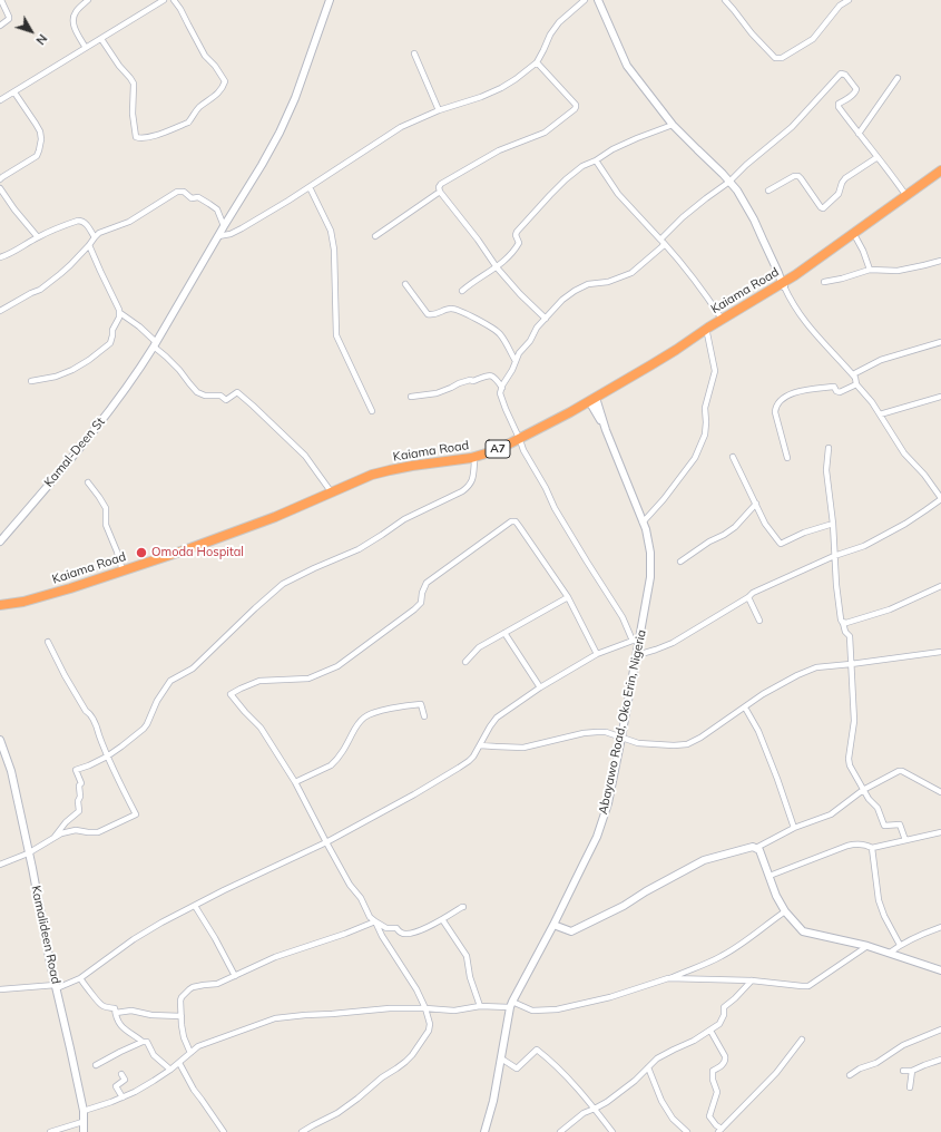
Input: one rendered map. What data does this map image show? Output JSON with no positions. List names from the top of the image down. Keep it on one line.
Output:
{"streets":{"highway":["Kaiama Road","A7"],"street":["Kamal-Deen St","Abayawo Road, Oko Erin, Nigeria","Kamalideen Road"]},"crossings":[["Kaiama Road","Abayawo Road, Oko Erin, Nigeria"]],"places":["Omoda Hospital"],"north":"bottom right"}
